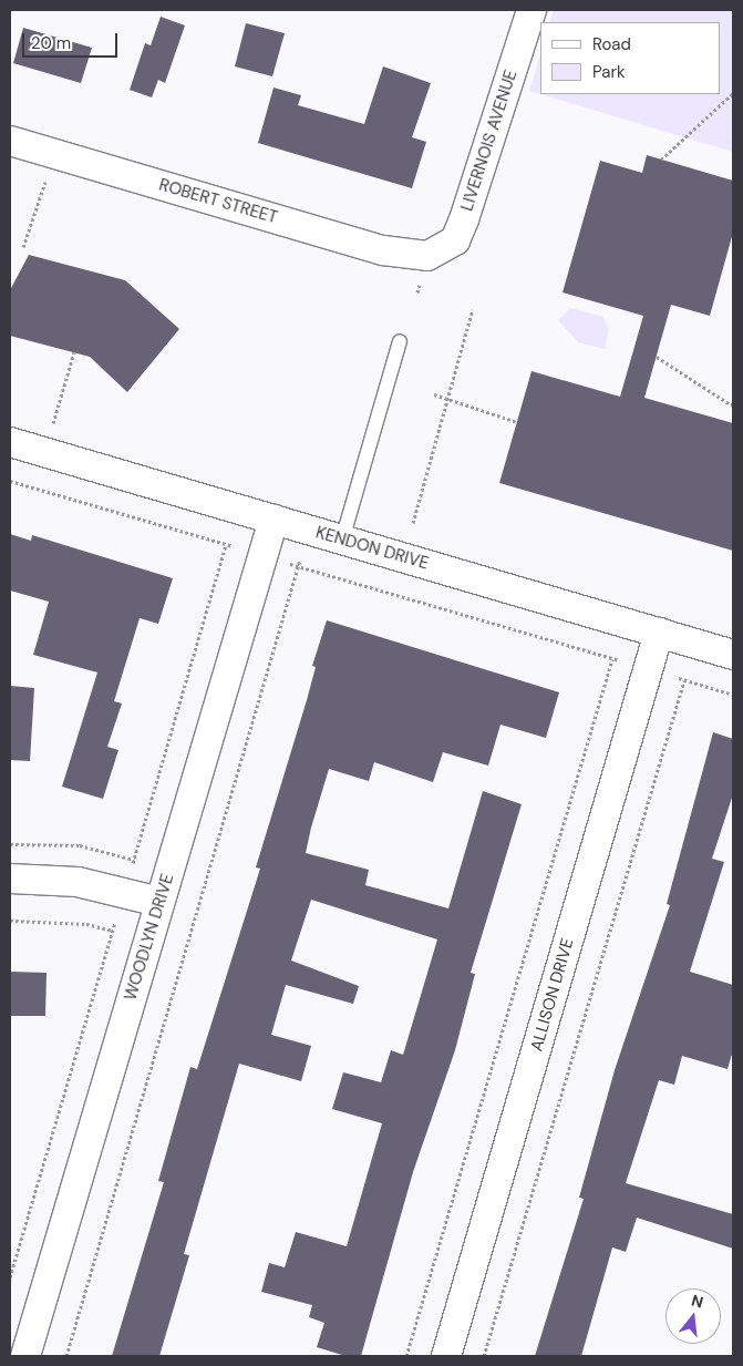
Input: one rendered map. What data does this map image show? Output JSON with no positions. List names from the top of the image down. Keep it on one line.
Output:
{"streets":{"street":["LIVERNOIS AVENUE","ROBERT STREET","KENDON DRIVE","WOODLYN DRIVE","ALLISON DRIVE"]},"crossings":[["LIVERNOIS AVENUE","ROBERT STREET"],["KENDON DRIVE","WOODLYN DRIVE"],["KENDON DRIVE","ALLISON DRIVE"]],"legend":["Road","Park"],"scale_bar":"20 m","north":"top"}
